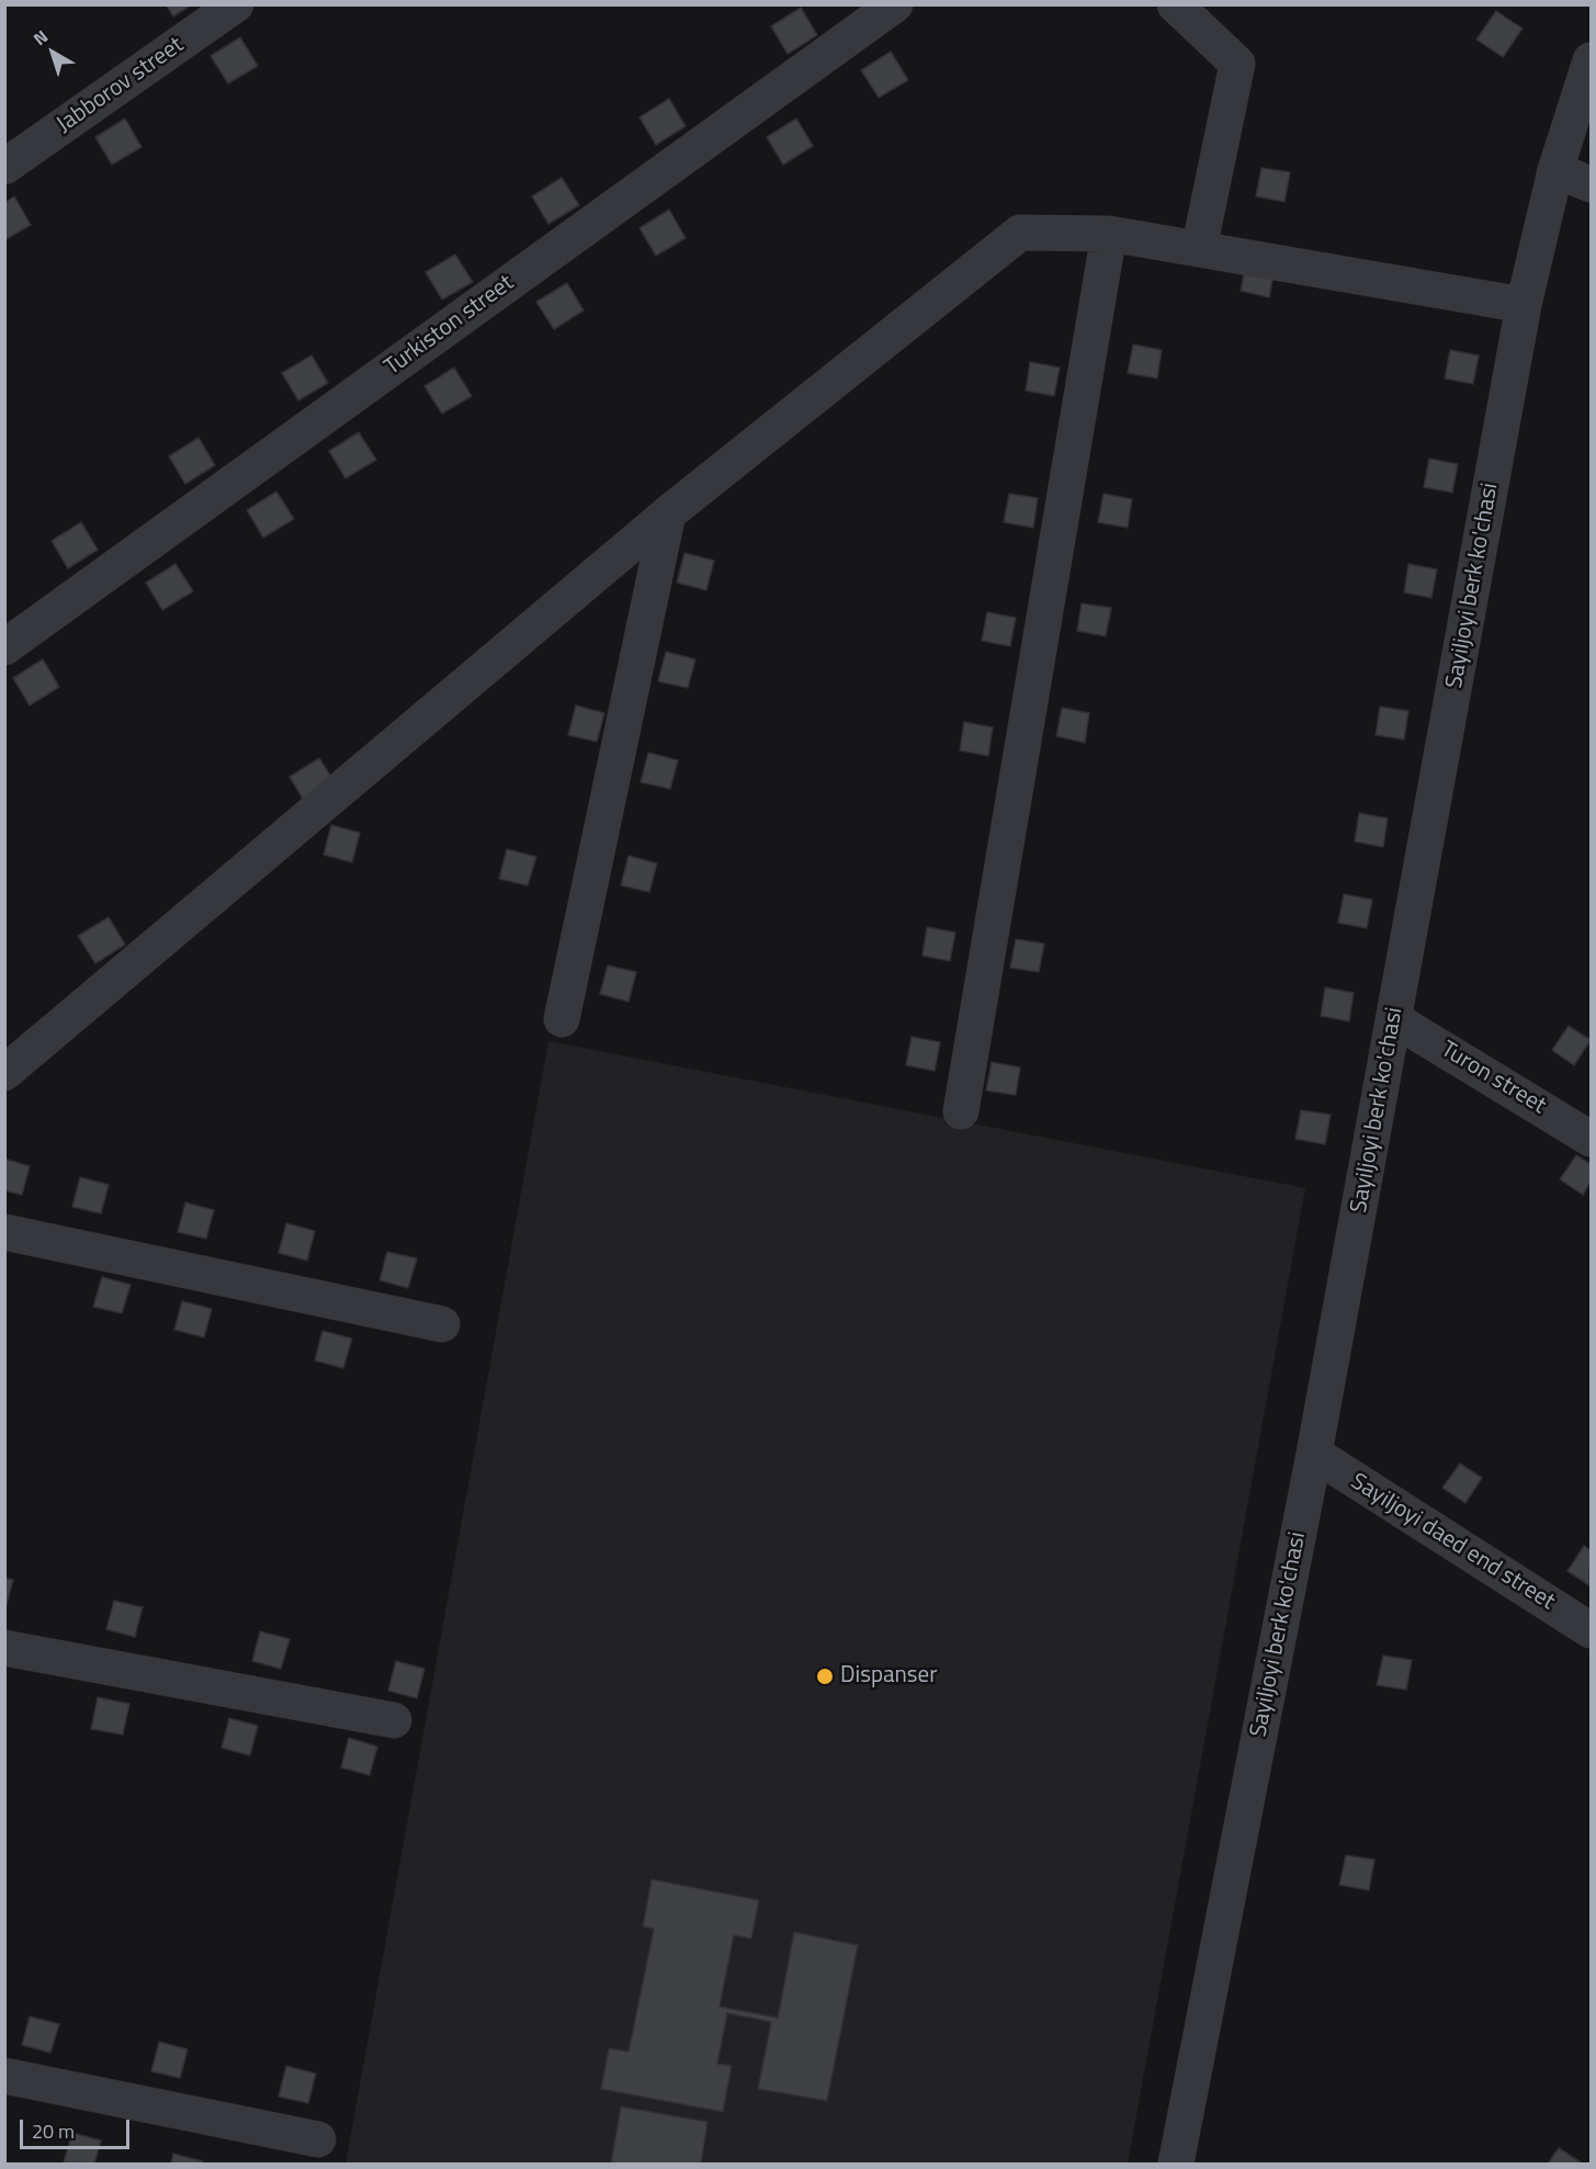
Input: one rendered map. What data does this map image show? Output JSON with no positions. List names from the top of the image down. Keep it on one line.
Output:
{"streets":{"street":["Jabborov street","Turkiston street","Sayiljoyi berk ko'chasi","Turon street","Sayiljoyi daed end street"]},"crossings":[["Sayiljoyi berk ko'chasi","Turon street"],["Sayiljoyi berk ko'chasi","Sayiljoyi daed end street"]],"places":["Dispanser"],"scale_bar":"20 m","north":"top left"}
